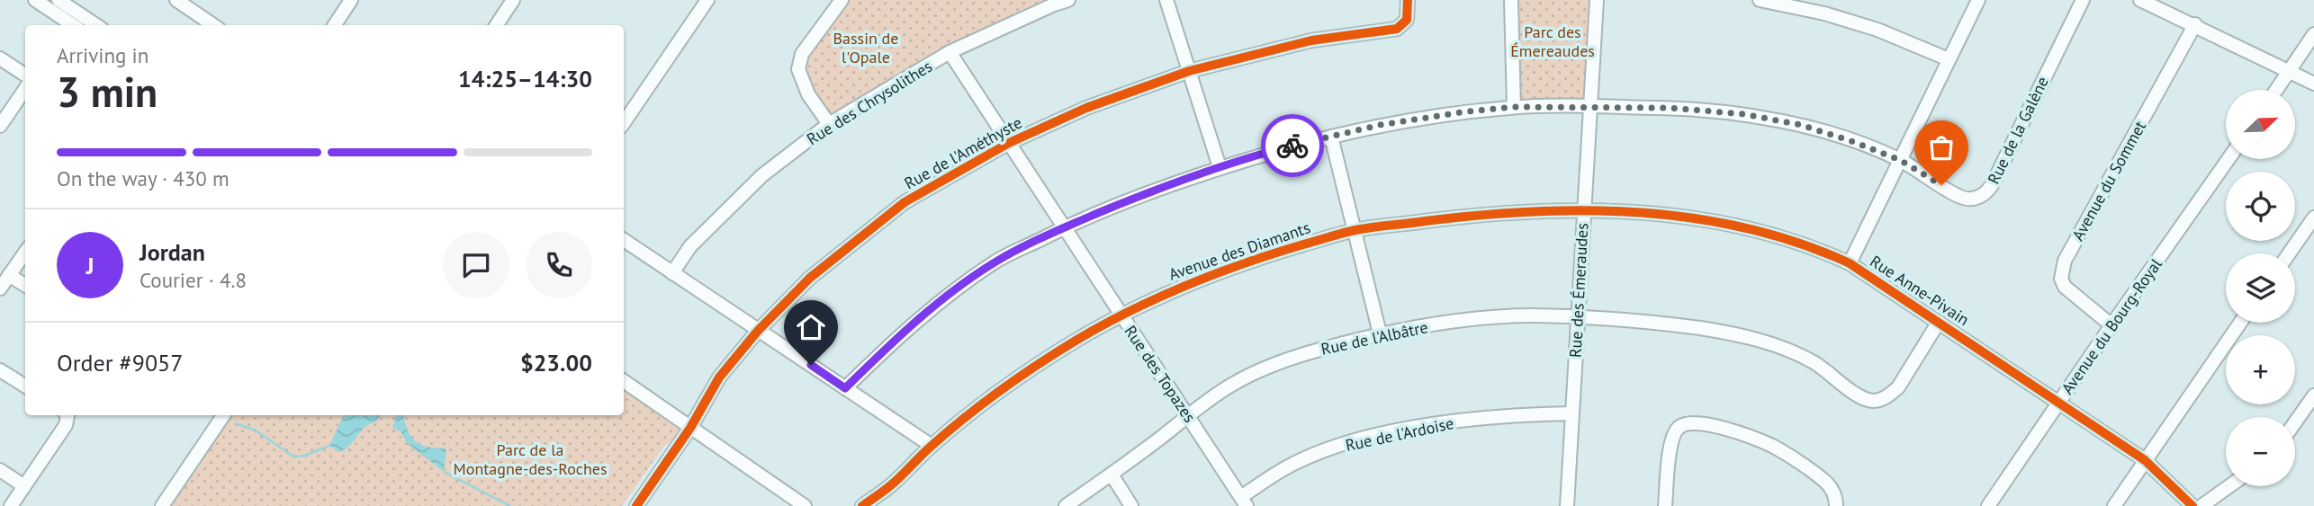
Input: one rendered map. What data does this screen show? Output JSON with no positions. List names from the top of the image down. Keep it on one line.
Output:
{"streets":{"street":["Rue des Chrysolithes","Rue de la Galène","Rue de l'Améthyste","Avenue du Sommet","Avenue des Diamants","Rue des Émeraudes","Rue Anne-Pivain","Avenue du Bourg-Royal","Rue de l'Albâtre","Rue des Topazes","Rue de l'Ardoise"]},"crossings":[["Rue des Chrysolithes","Rue des Topazes"],["Rue de la Galène","Rue des Émeraudes"],["Rue de la Galène","Rue des Topazes"],["Rue de l'Améthyste","Rue des Topazes"],["Avenue du Sommet","Avenue du Bourg-Royal"],["Avenue des Diamants","Rue des Émeraudes"],["Avenue des Diamants","Rue Anne-Pivain"],["Avenue des Diamants","Rue des Topazes"],["Rue des Émeraudes","Rue Anne-Pivain"],["Rue des Émeraudes","Rue de l'Albâtre"],["Rue des Émeraudes","Rue de l'Ardoise"],["Rue Anne-Pivain","Avenue du Bourg-Royal"],["Rue Anne-Pivain","Rue de l'Albâtre"],["Rue de l'Albâtre","Rue des Topazes"],["Rue des Topazes","Rue de l'Ardoise"]],"parks":["Parc des Émereaudes","Bassin de l'Opale","Parc de la Montagne-des-Roches"],"north":"top right","page":{"heading":["3 min","Arriving in","14:25–14:30"],"panel":["Jordan","Courier · 4.8","Order #9057","$23.00"],"map_buttons":["+","−"],"bar":"On the way · 430 m","round":"J"}}
